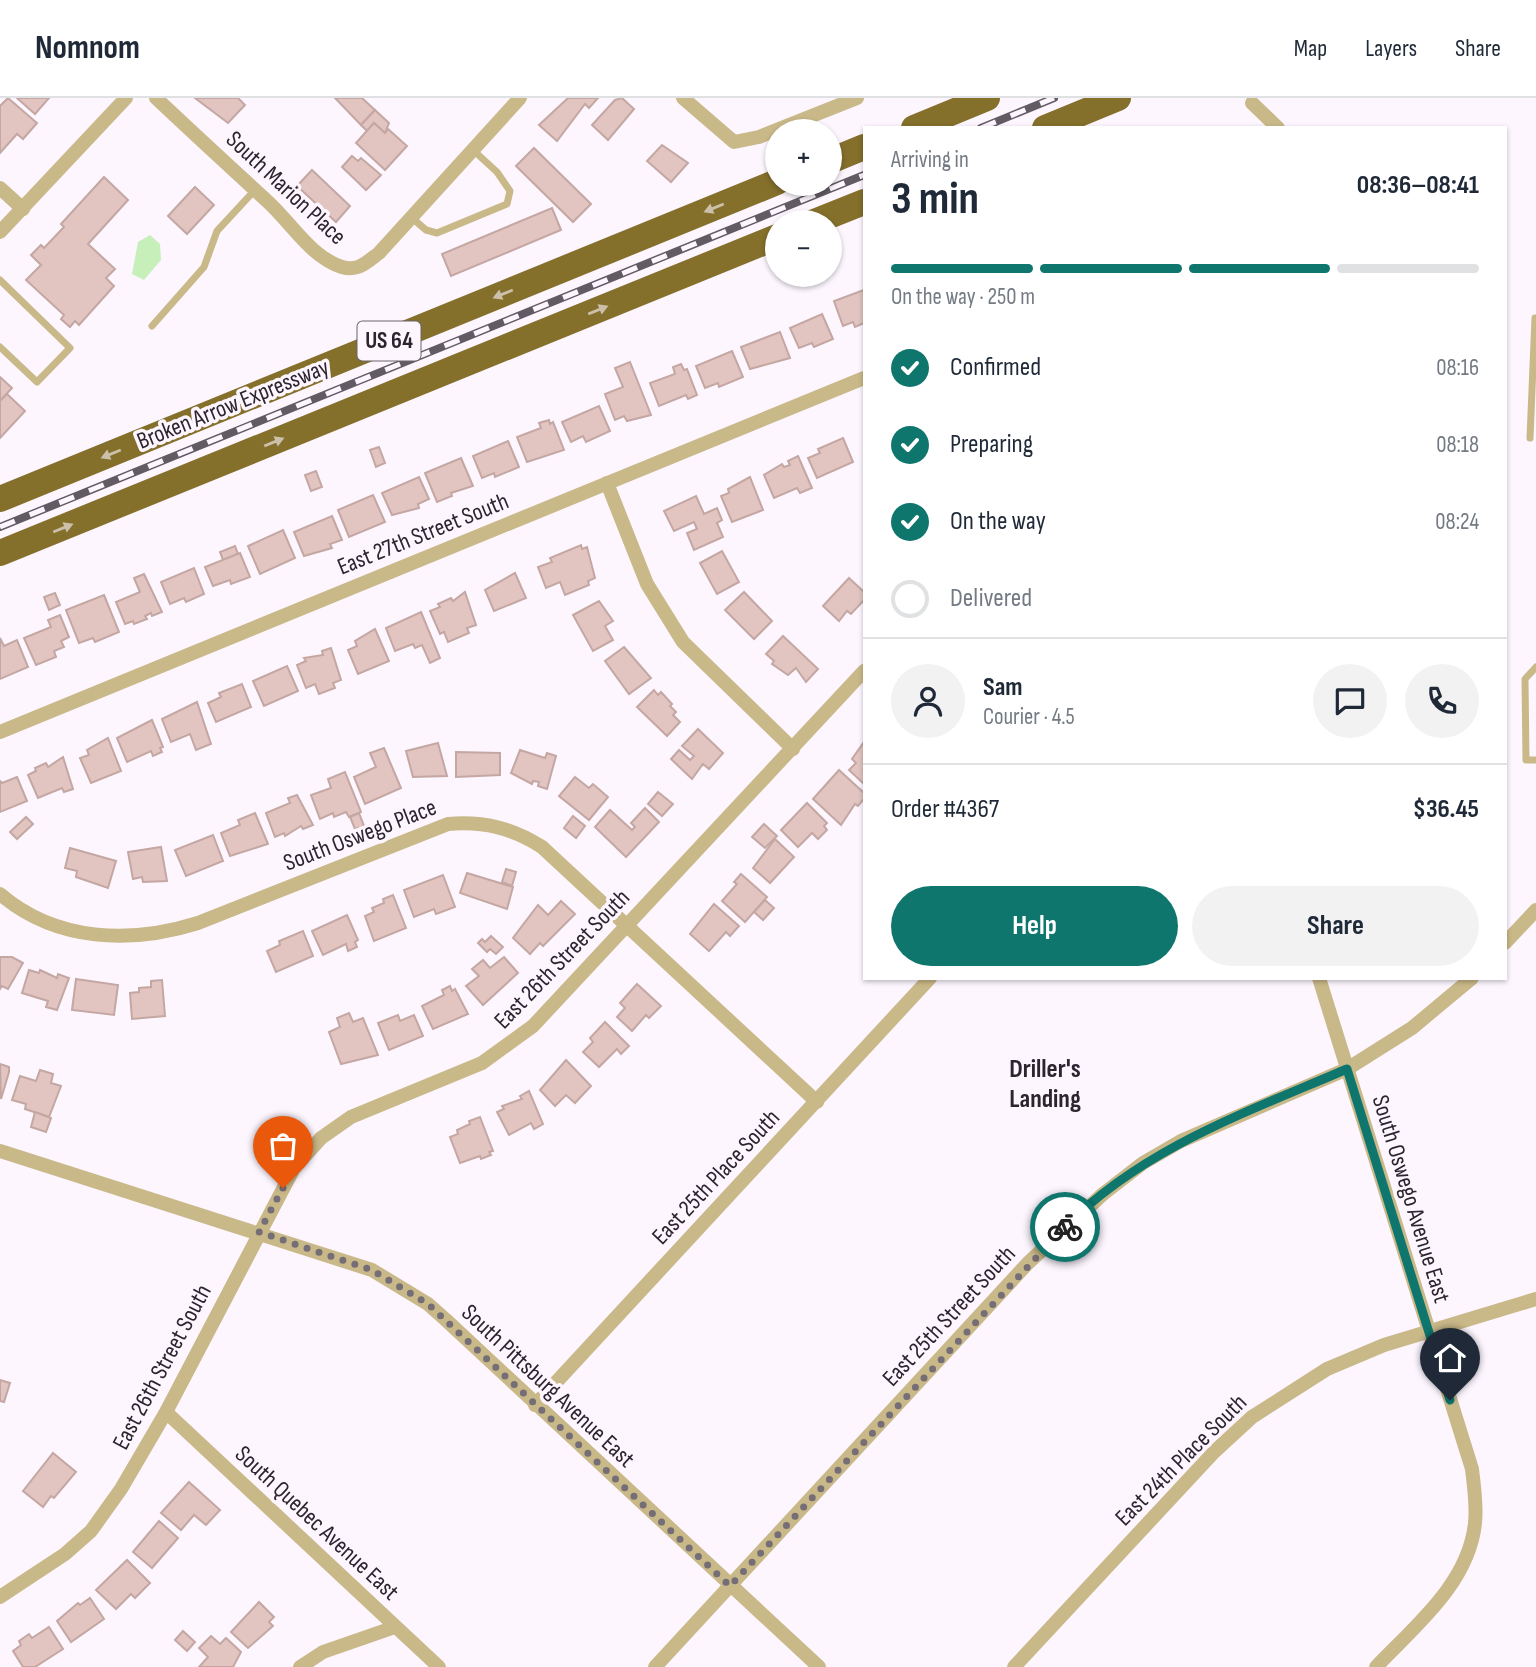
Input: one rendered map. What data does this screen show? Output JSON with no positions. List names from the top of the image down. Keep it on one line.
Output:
{"streets":{"highway":["US 64","Broken Arrow Expressway"],"street":["South Marion Place","East 27th Street South","South Oswego Place","East 26th Street South","East 25th Place South","South Oswego Avenue East","East 25th Street South","South Pittsburg Avenue East","East 24th Place South","South Quebec Avenue East"]},"crossings":[["South Oswego Place","East 26th Street South"],["South Oswego Place","East 25th Place South"],["East 26th Street South","South Pittsburg Avenue East"],["East 26th Street South","South Quebec Avenue East"],["East 25th Place South","South Pittsburg Avenue East"],["South Oswego Avenue East","East 25th Street South"],["South Oswego Avenue East","East 24th Place South"],["East 25th Street South","South Pittsburg Avenue East"]],"districts":["Driller's Landing"],"page":{"header":"Nomnom","nav":["Map","Layers","Share"],"map_buttons":["+","−"],"heading":["3 min","Arriving in","08:36–08:41"],"panel":["Sam","Courier · 4.5","Order #4367","$36.45"],"bar":"On the way · 250 m","list":[["Confirmed","08:16"],["Preparing","08:18"],["On the way","08:24"],"Delivered"],"buttons":["Help","Share"]}}
